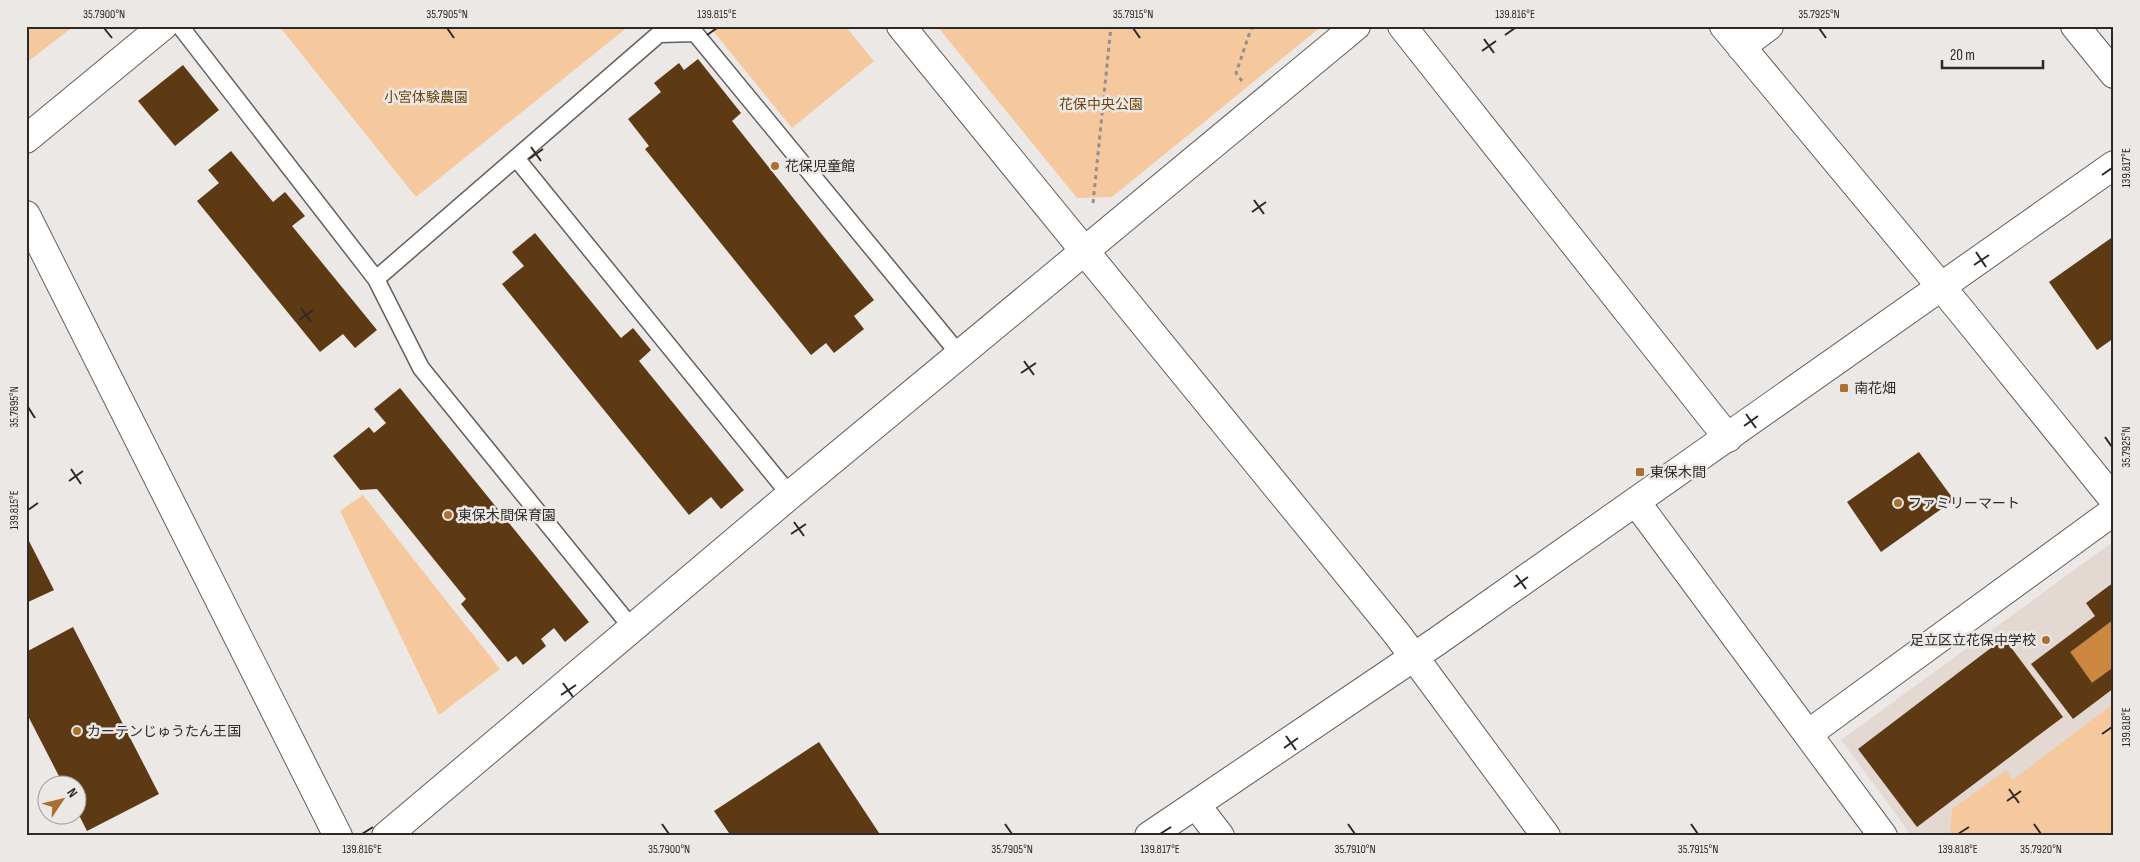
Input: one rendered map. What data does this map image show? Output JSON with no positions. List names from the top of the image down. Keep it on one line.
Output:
{"parks":["小宮体験農園","花保中央公園"],"places":{"other":["花保児童館","ファミリーマート","東保木間保育園","足立区立花保中学校","カーテンじゅうたん王国"],"transit":["南花畑","東保木間"]},"scale_bar":"20 m","north":"top right","coordinates":["35.7900°N","35.7905°N","139.815°E","35.7915°N","139.816°E","35.7925°N","139.817°E","35.7895°N","139.818°E","35.7910°N","35.7920°N"]}
